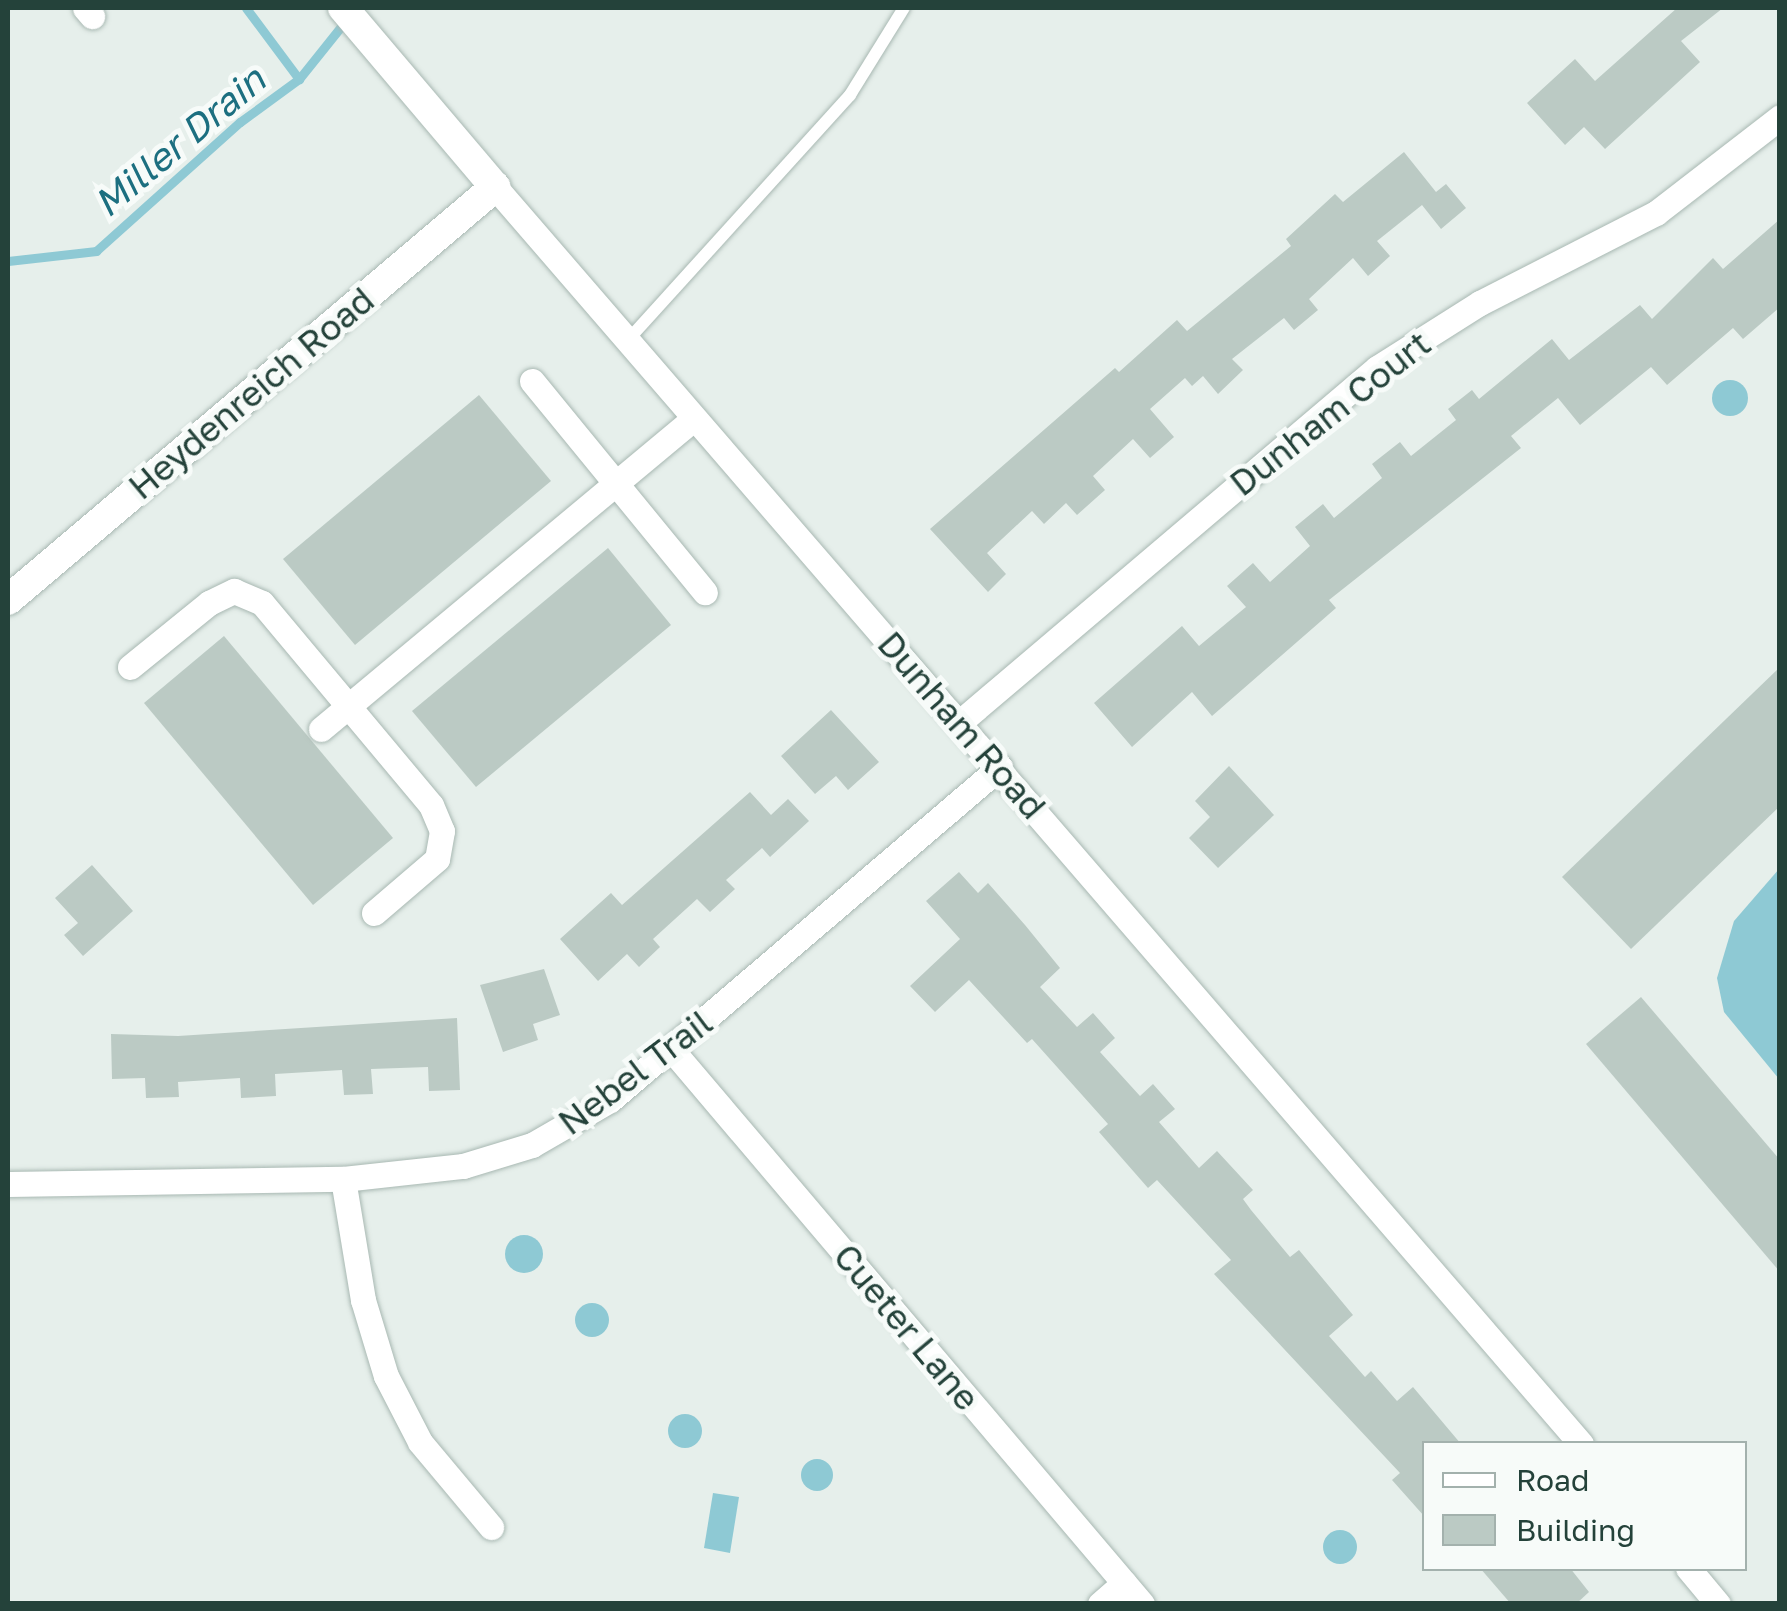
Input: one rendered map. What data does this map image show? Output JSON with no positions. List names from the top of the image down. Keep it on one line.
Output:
{"streets":{"street":["Heydenreich Road","Dunham Court","Dunham Road","Nebel Trail","Cueter Lane"]},"crossings":[["Heydenreich Road","Dunham Road"],["Dunham Court","Dunham Road"],["Dunham Road","Nebel Trail"],["Nebel Trail","Cueter Lane"]],"water":["Miller Drain"],"legend":["Road","Building"]}
